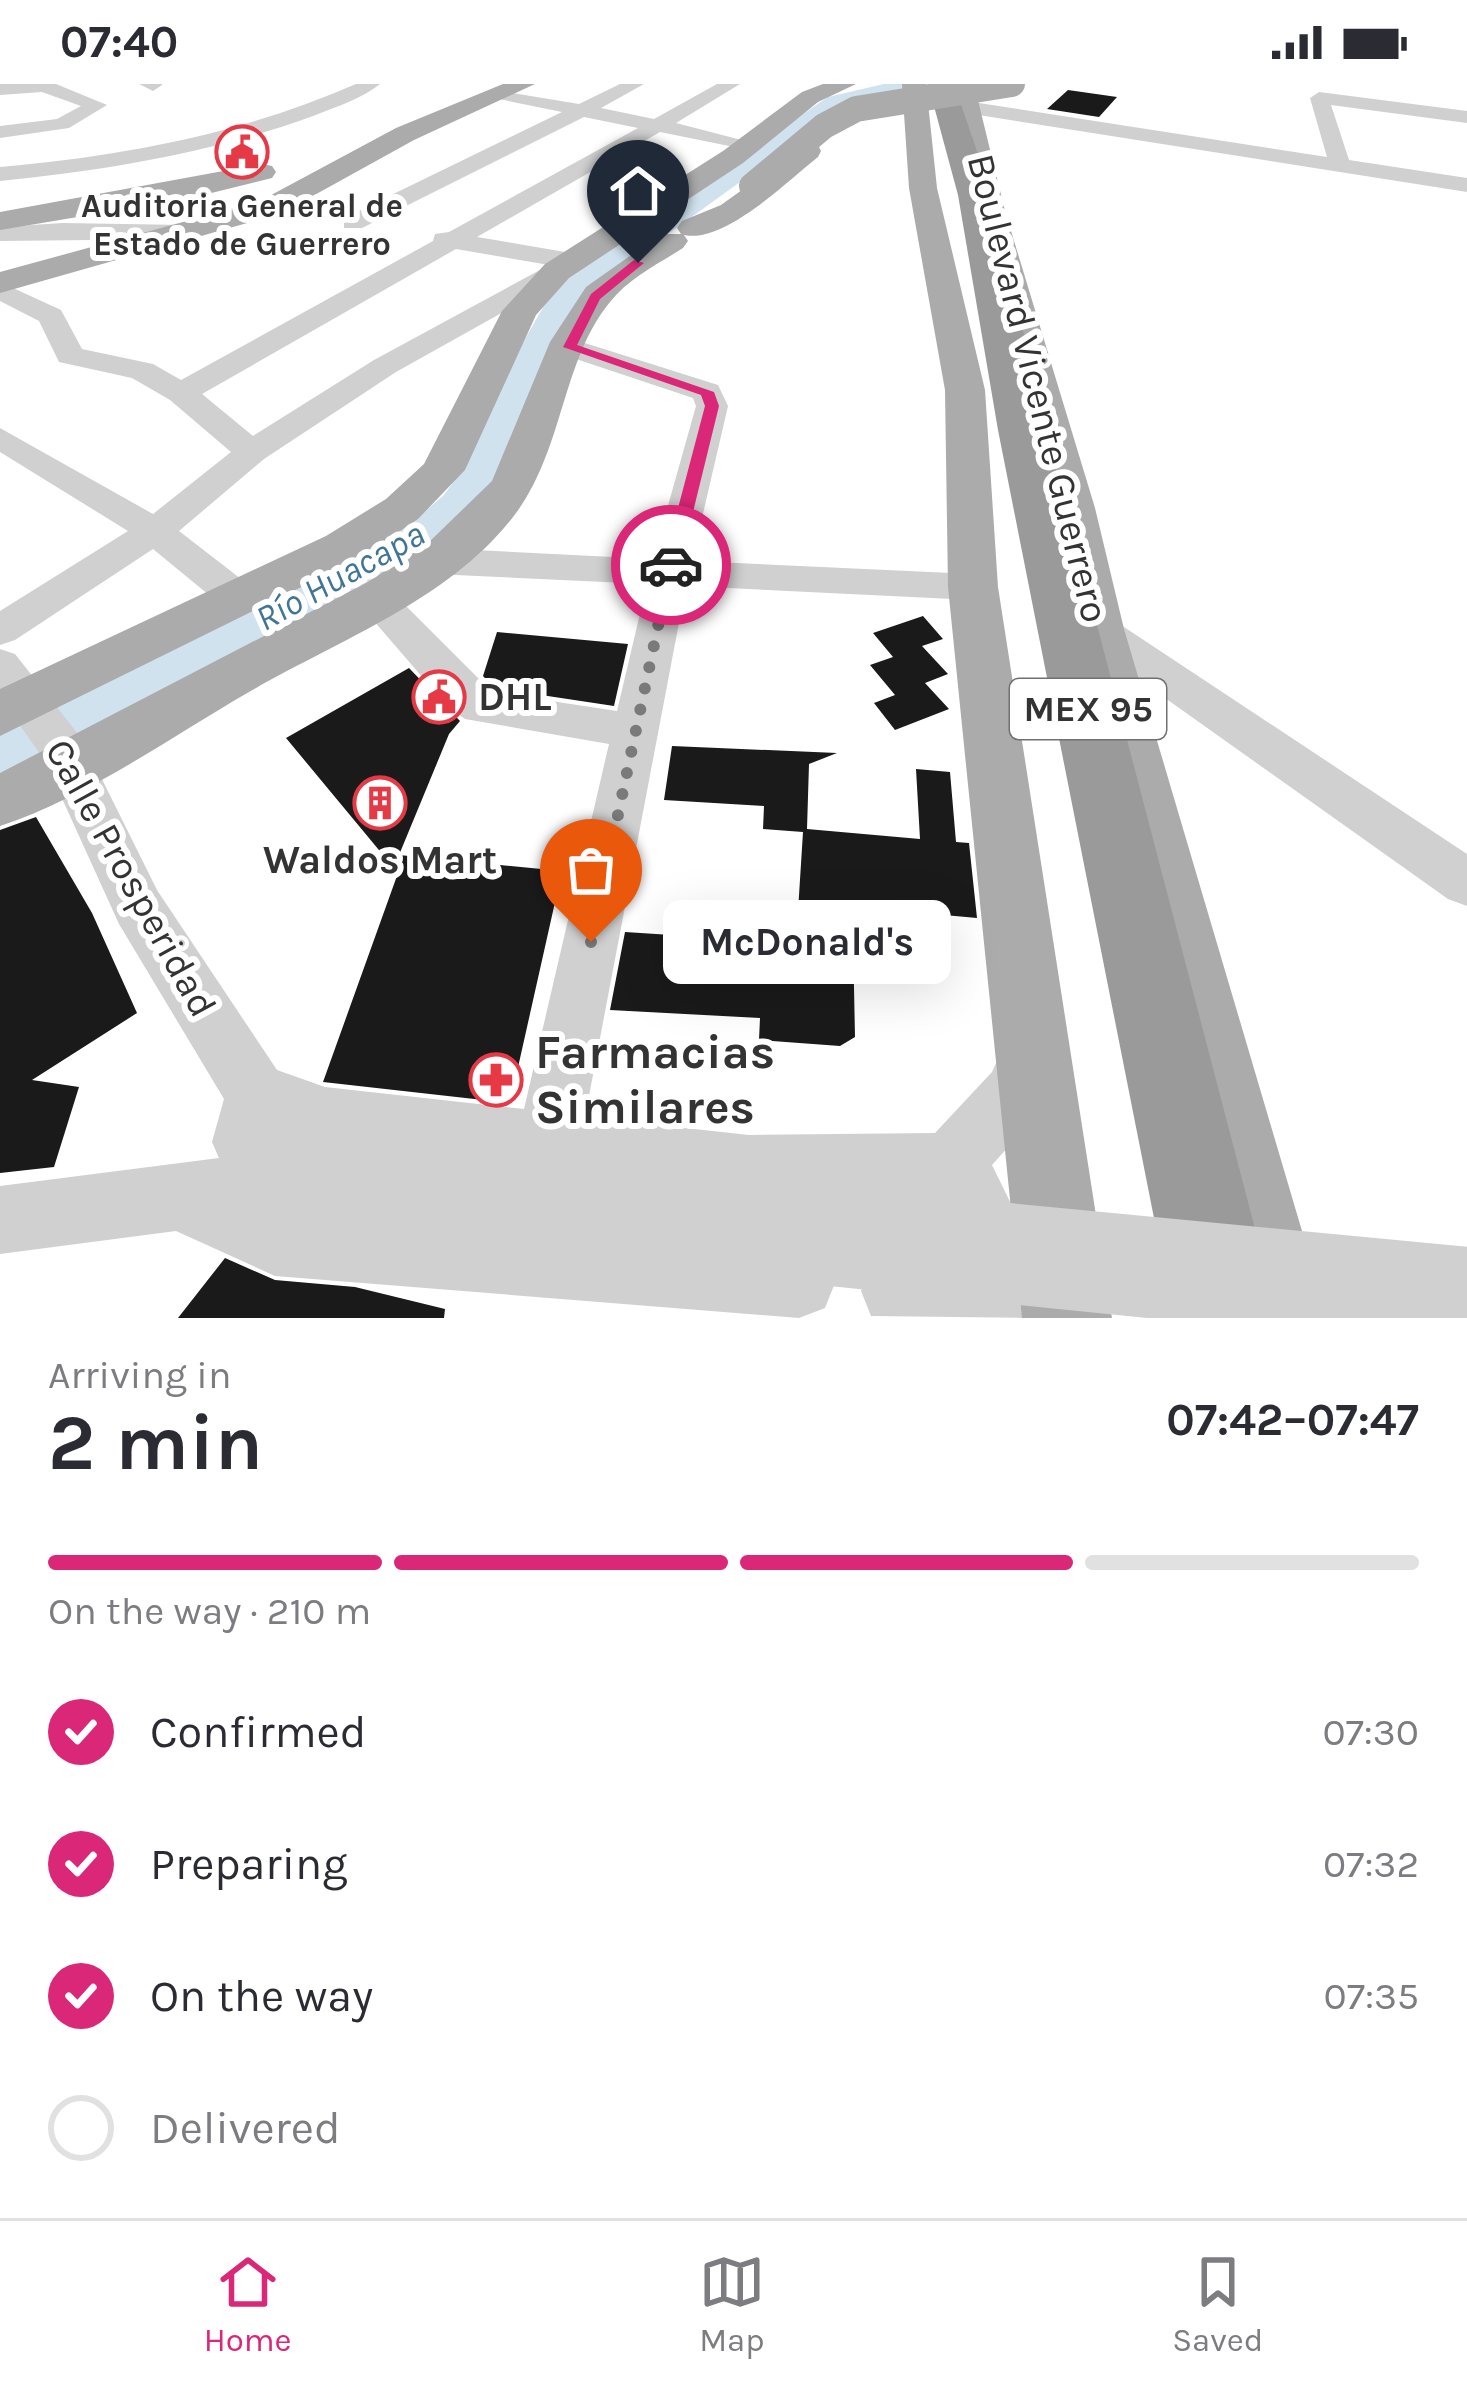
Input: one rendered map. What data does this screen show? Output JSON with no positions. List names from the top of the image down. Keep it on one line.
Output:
{"streets":{"highway":["Boulevard Vicente Guerrero","MEX 95"],"street":["Calle Prosperidad"]},"water":["Río Huacapa"],"places":{"public building":["Auditoria General de Estado de Guerrero","DHL"],"building":["Waldos Mart"],"other":["McDonald's"],"pharmacy":["Farmacias Similares"]},"page":{"status":"07:40","bubble":"McDonald's","heading":["2 min","Arriving in","07:42–07:47"],"bar":"On the way · 210 m","list":[["Confirmed","07:30"],["Preparing","07:32"],["On the way","07:35"],"Delivered"],"tabs":["Home","Map","Saved"]}}
